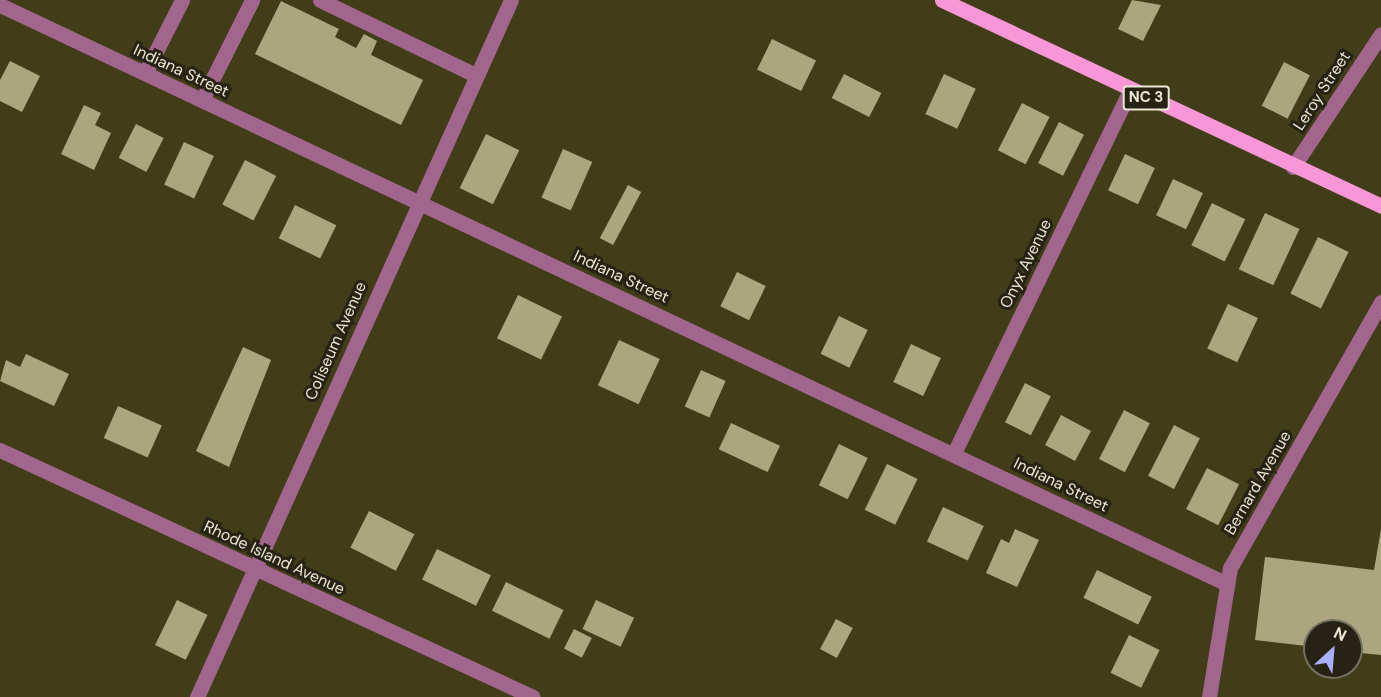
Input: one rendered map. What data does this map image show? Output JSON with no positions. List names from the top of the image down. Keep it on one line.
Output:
{"streets":{"main road":["NC 3"],"street":["Indiana Street","Leroy Street","Onyx Avenue","Coliseum Avenue","Bernard Avenue","Rhode Island Avenue"]},"crossings":[["Indiana Street","Onyx Avenue"],["Indiana Street","Coliseum Avenue"],["Indiana Street","Bernard Avenue"],["Leroy Street","NC 3"],["NC 3","Onyx Avenue"],["Coliseum Avenue","Rhode Island Avenue"]],"north":"top right"}
